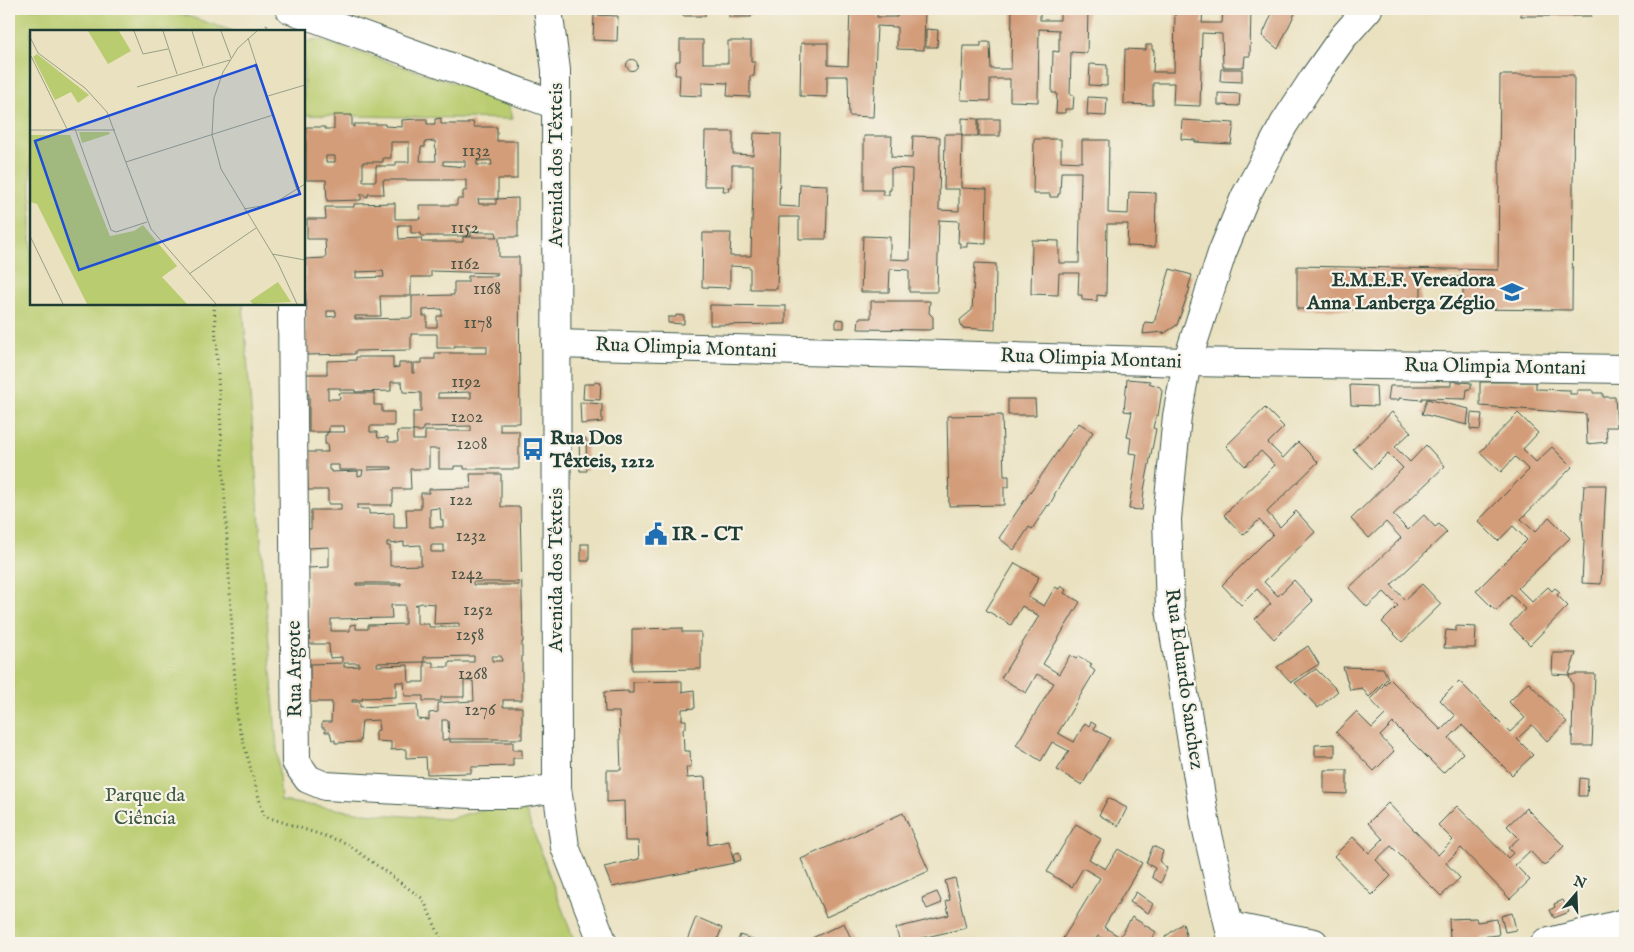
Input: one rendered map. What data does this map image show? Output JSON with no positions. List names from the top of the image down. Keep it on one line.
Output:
{"streets":{"street":["Avenida dos Têxteis","Rua Olimpia Montani","Rua Argote","Rua Eduardo Sanchez"]},"crossings":[["Avenida dos Têxteis","Rua Olimpia Montani"],["Avenida dos Têxteis","Rua Argote"],["Rua Olimpia Montani","Rua Eduardo Sanchez"]],"parks":["Parque da Ciência"],"places":{"school or university":["E.M.E.F. Vereadora Anna Lanberga Zéglio"],"bus stop":["Rua Dos Têxteis, 1212"],"public building":["IR - CT"]},"house_numbers":["1132","1152","1162","1168","1178","1192","1202","1208","122","1232","1242","1252","1258","1268","1276"],"north":"top"}
